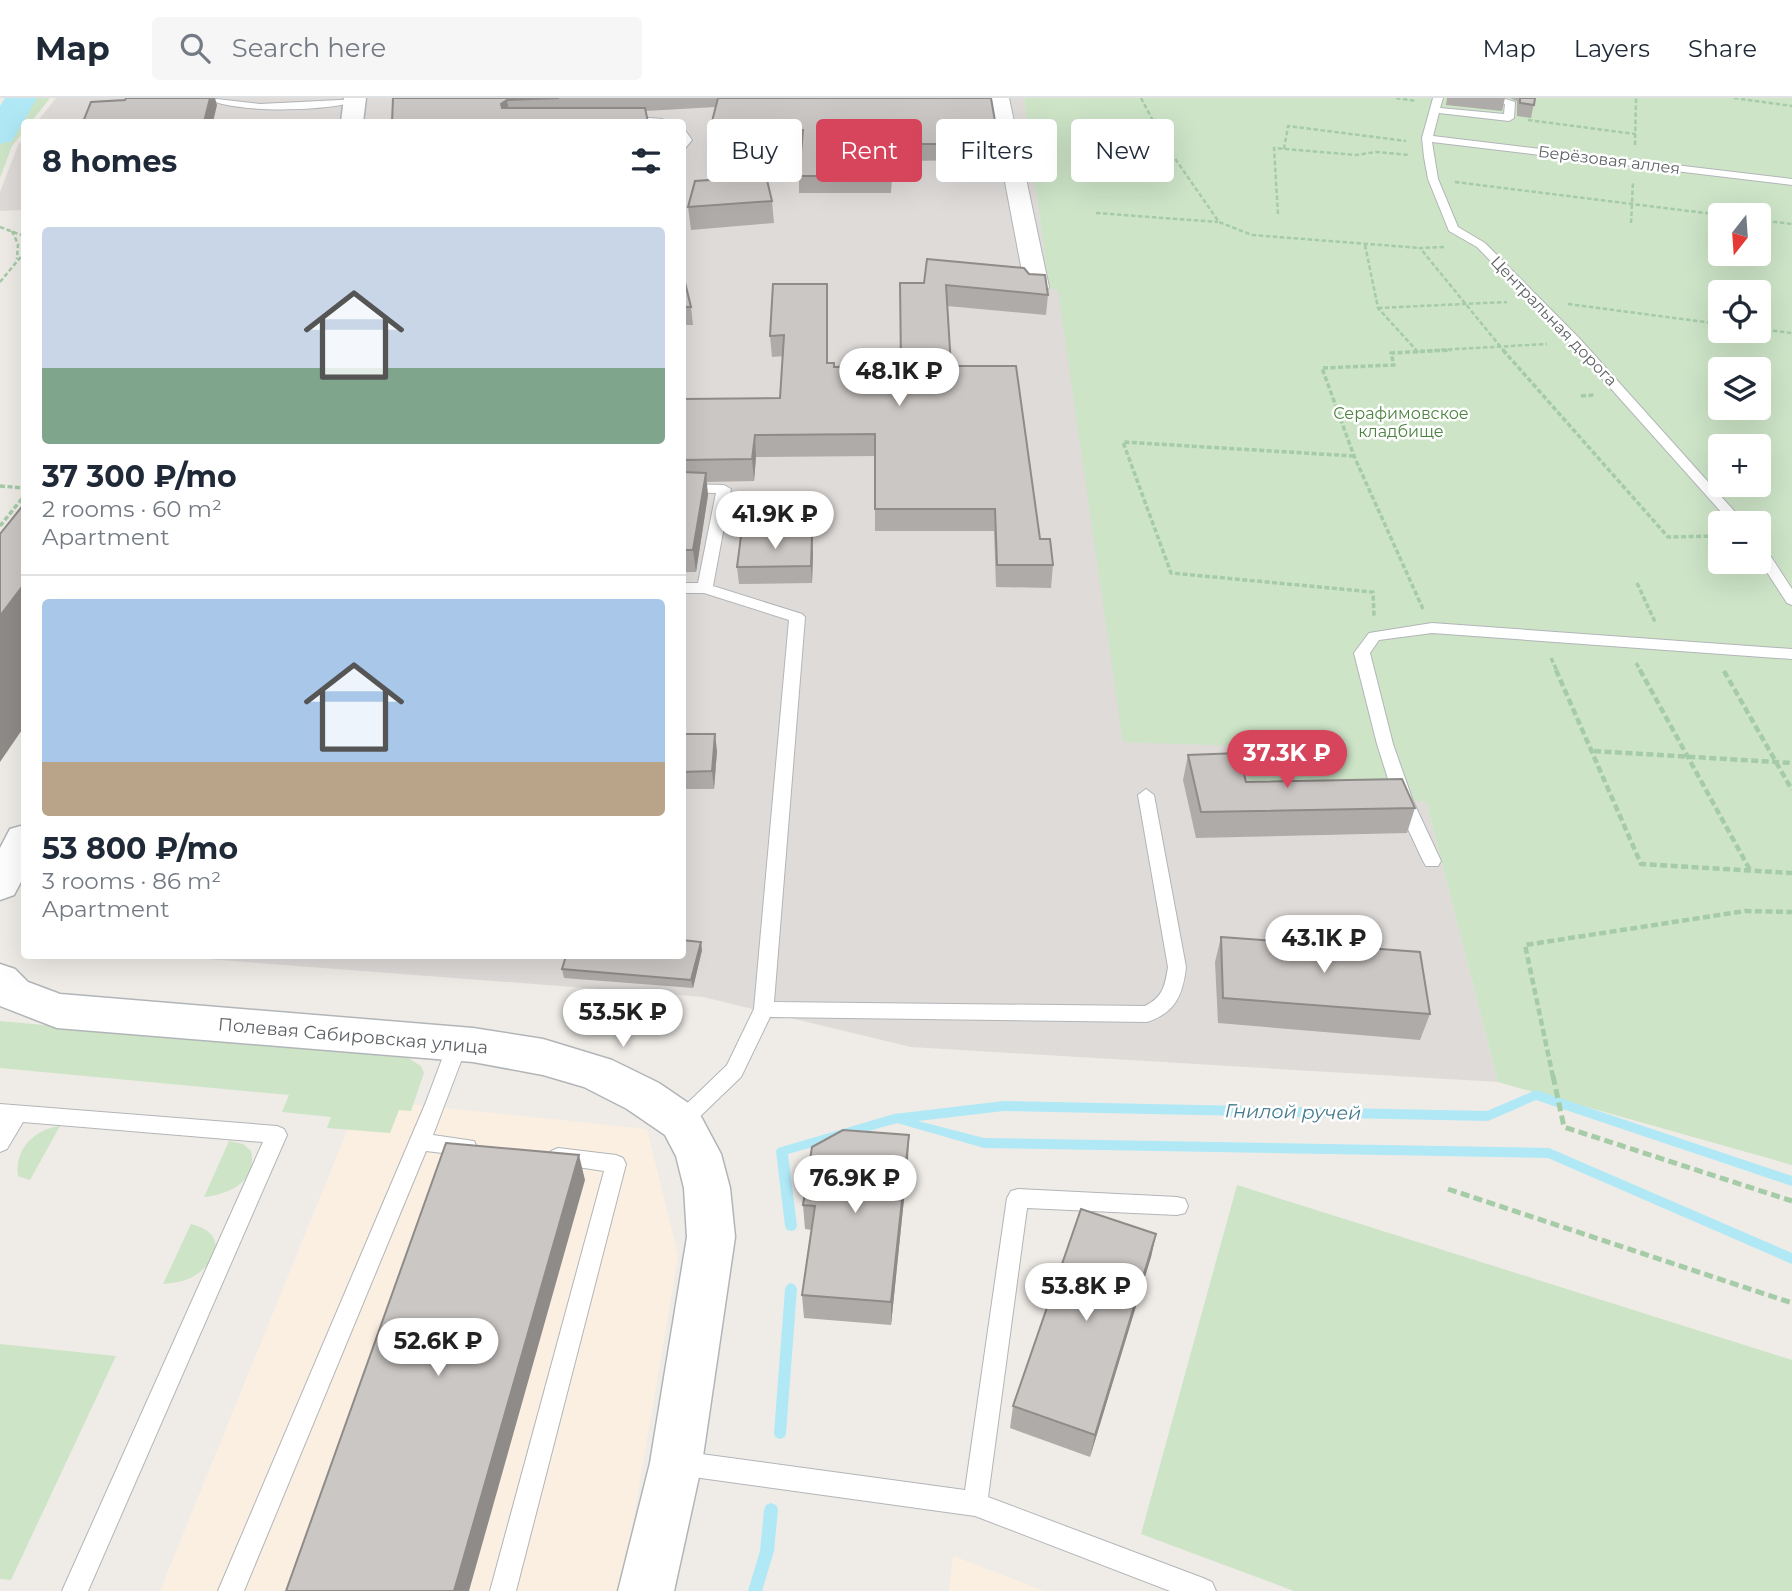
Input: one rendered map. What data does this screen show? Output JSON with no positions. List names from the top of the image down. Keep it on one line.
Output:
{"streets":{"street":["Полевая Сабировская улица"],"lane":["Берёзовая аллея","Центральная дорога"]},"crossings":[["Берёзовая аллея","Центральная дорога"]],"water":["Гнилой ручей"],"parks":["Серафимовское кладбище"],"north":"bottom","page":{"header":"Map","search":"Search here","nav":["Map","Layers","Share"],"chip":["Buy","Rent","Filters","New"],"heading":"8 homes","map_buttons":["+","−"],"list":[{"name":"37 300 ₽/mo","note":"2 rooms · 60 m² · Apartment"},{"name":"53 800 ₽/mo","note":"3 rooms · 86 m² · Apartment"}],"price":["48.1K ₽","41.9K ₽","37.3K ₽","43.1K ₽","53.5K ₽","76.9K ₽","53.8K ₽","52.6K ₽"]}}
